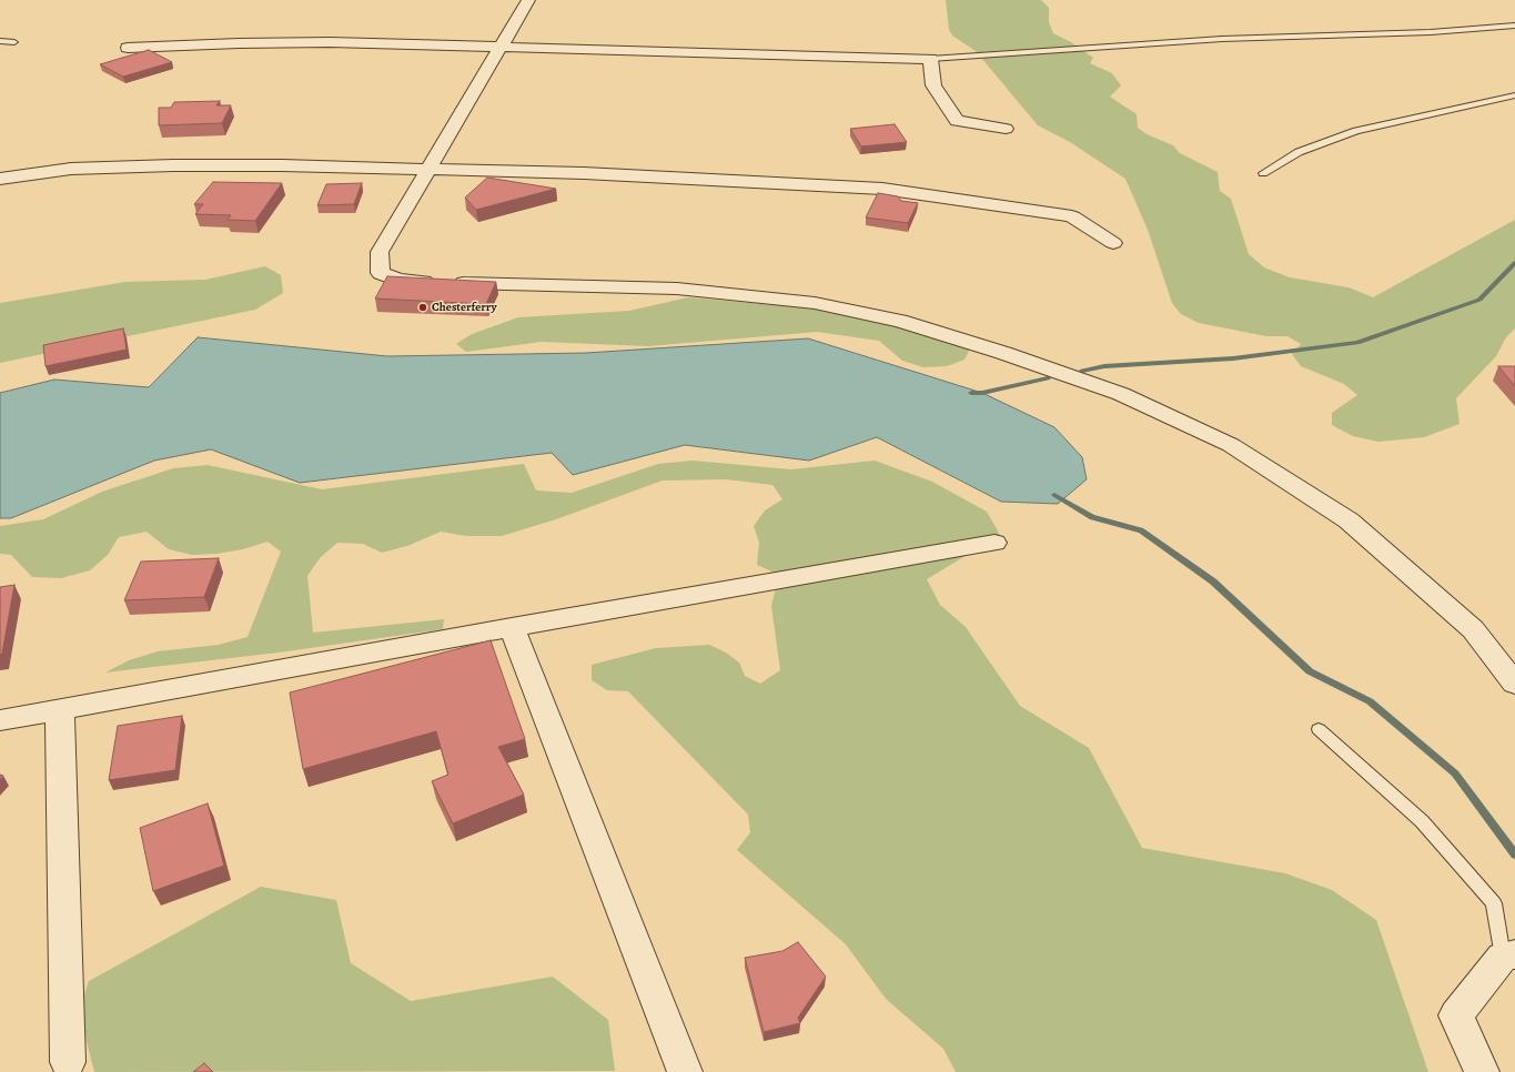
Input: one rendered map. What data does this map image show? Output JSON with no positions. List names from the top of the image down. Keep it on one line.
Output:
{"places":["Chesterferry"]}
